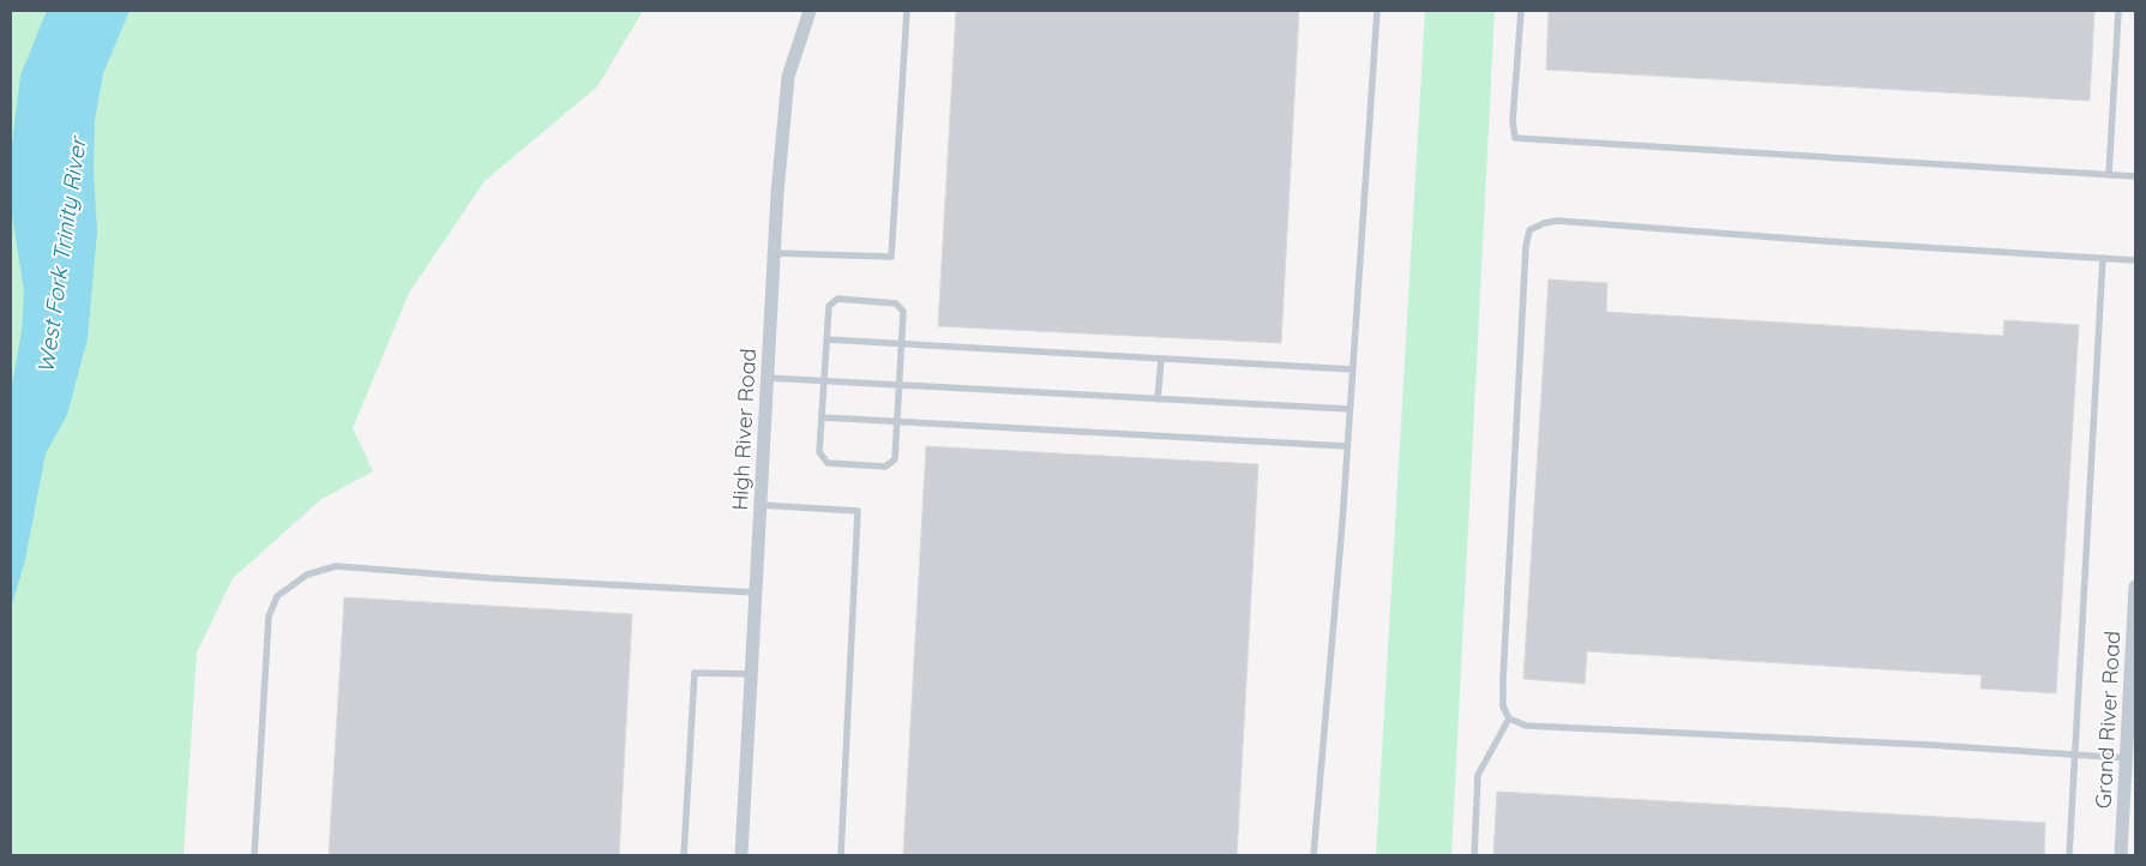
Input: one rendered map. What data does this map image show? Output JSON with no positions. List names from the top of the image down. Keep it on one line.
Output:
{"streets":{"street":["High River Road","Grand River Road"]},"water":["West Fork Trinity River"]}
